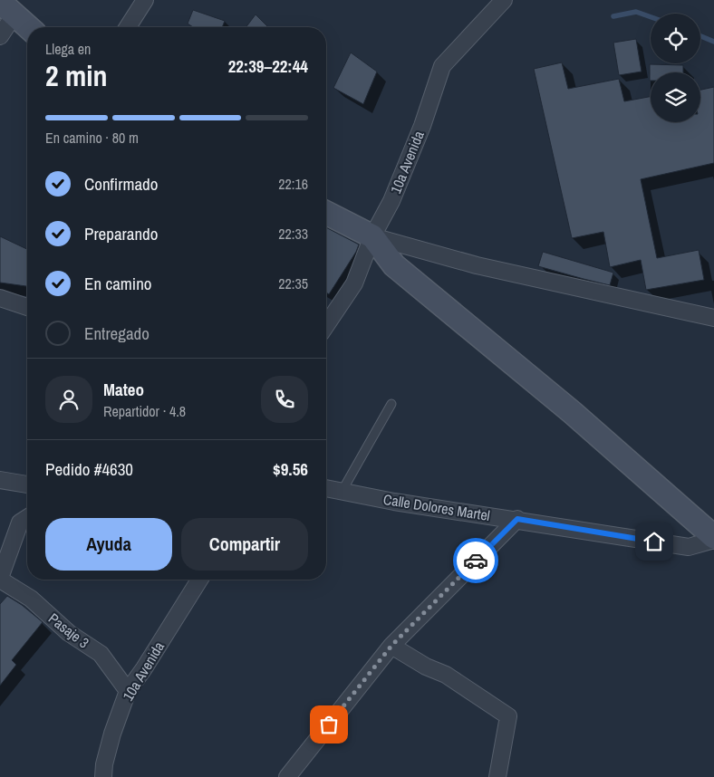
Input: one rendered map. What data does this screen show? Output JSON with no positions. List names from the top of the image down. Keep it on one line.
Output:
{"streets":{"street":["10a Avenida","Calle Dolores Martel","Pasaje 3"]},"crossings":[["10a Avenida","Pasaje 3"]],"page":{"heading":["2 min","Llega en","22:39–22:44"],"panel":["Mateo","Repartidor · 4.8","Pedido #4630","$9.56"],"bar":"En camino · 80 m","list":[["Confirmado","22:16"],["Preparando","22:33"],["En camino","22:35"],"Entregado"],"buttons":["Ayuda","Compartir"]}}
